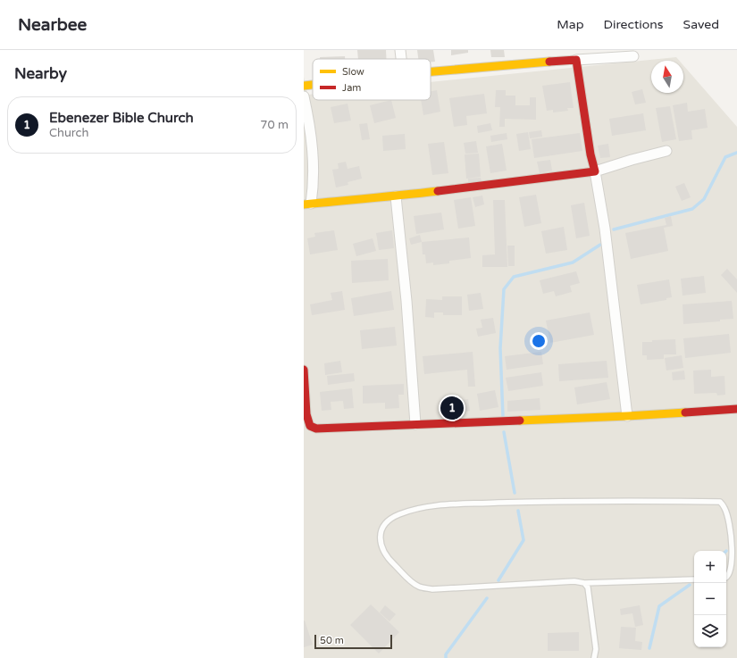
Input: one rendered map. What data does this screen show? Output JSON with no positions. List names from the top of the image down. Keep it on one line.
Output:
{"legend":["Slow","Jam"],"scale_bar":"50 m","north":"top","page":{"header":"Nearbee","nav":["Map","Directions","Saved"],"heading":"Nearby","list":[{"mark":"1","name":"Ebenezer Bible Church","note":"Church","value":"70 m"}],"pins":"1","map_buttons":["+","−"],"scale":"50 m"}}
